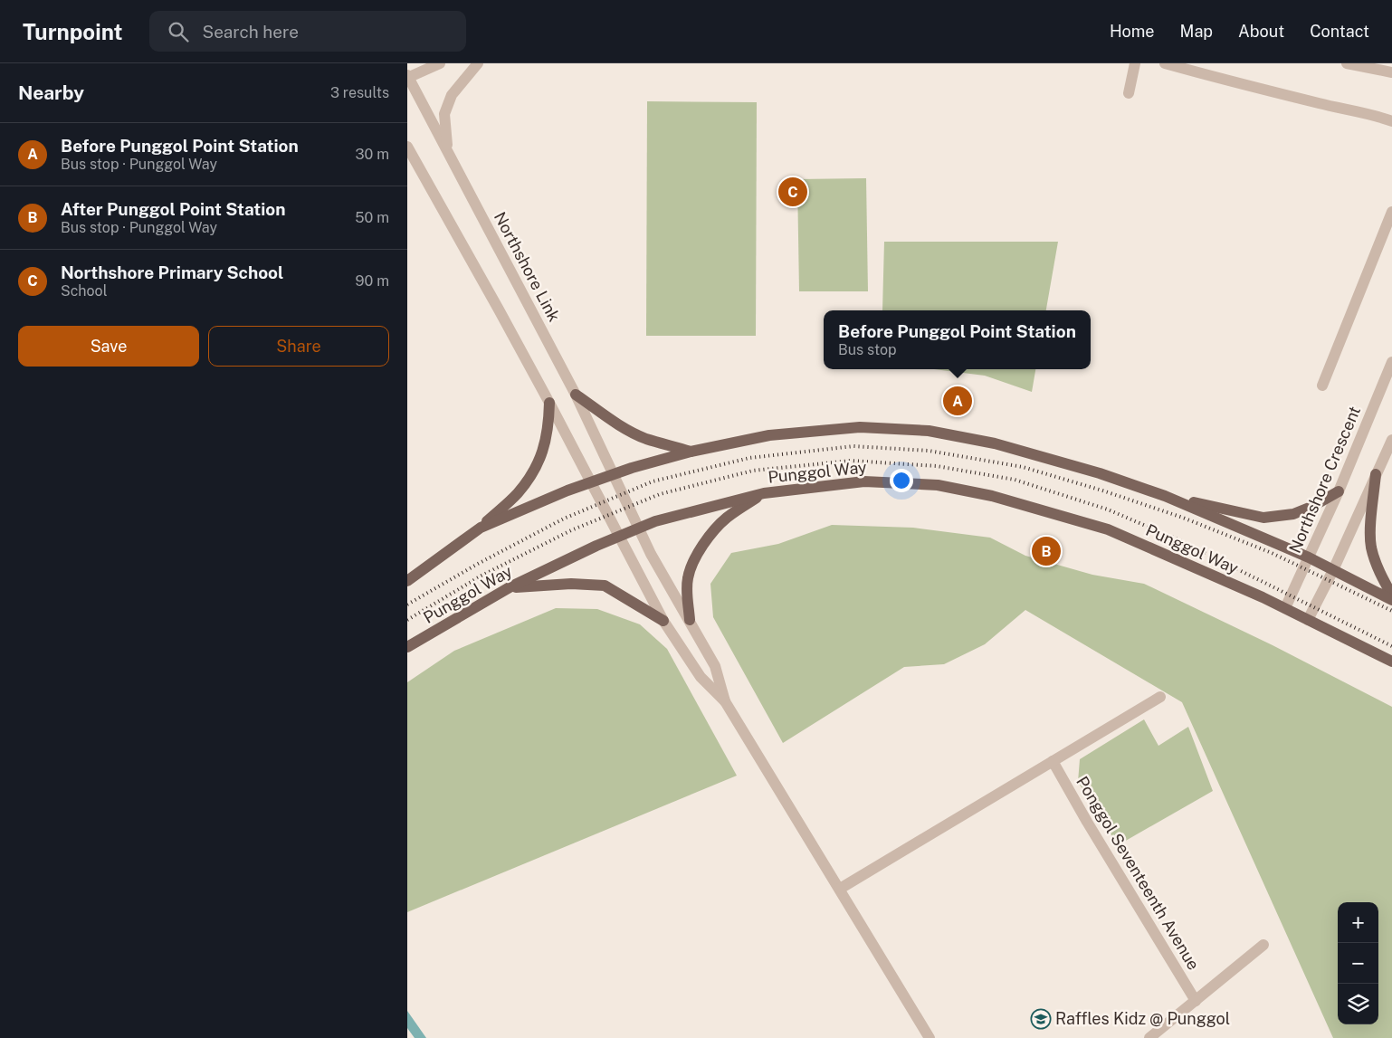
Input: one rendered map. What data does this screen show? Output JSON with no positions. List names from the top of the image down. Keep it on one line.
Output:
{"streets":{"main road":["Punggol Way"],"street":["Northshore Link","Northshore Crescent","Ponggol Seventeenth Avenue"]},"crossings":[["Punggol Way","Northshore Crescent"]],"places":{"school or university":["Raffles Kidz @ Punggol"]},"page":{"header":"Turnpoint","search":"Search here","nav":["Home","Map","About","Contact"],"heading":["Nearby","3 results"],"list":[{"mark":"A","name":"Before Punggol Point Station","note":"Bus stop · Punggol Way","value":"30 m"},{"mark":"B","name":"After Punggol Point Station","note":"Bus stop · Punggol Way","value":"50 m"},{"mark":"C","name":"Northshore Primary School","note":"School","value":"90 m"}],"pins":["C","A","B"],"popup":["Before Punggol Point Station","Bus stop"],"buttons":["Save","Share"],"map_buttons":["+","−"]}}
